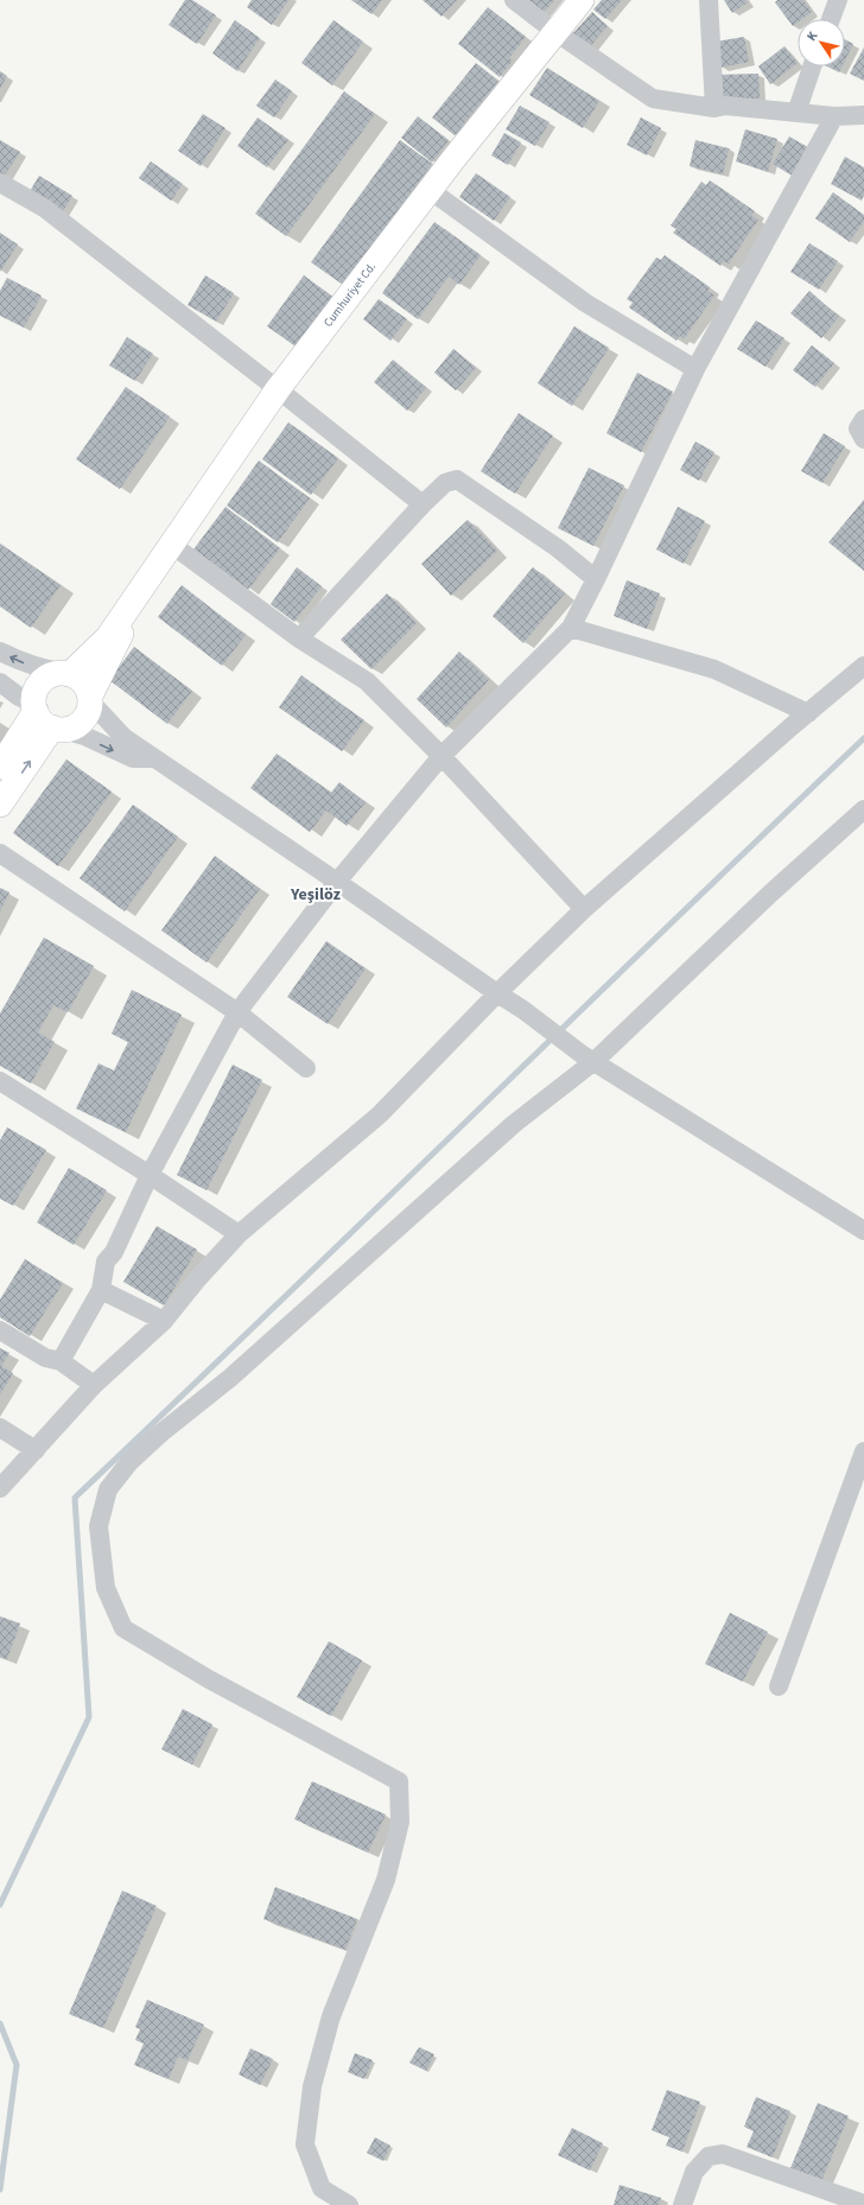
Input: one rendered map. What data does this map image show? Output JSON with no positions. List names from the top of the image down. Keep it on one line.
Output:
{"streets":{"main road":["Cumhuriyet Cd."]},"districts":["Yeşilöz"],"north":"top left"}
